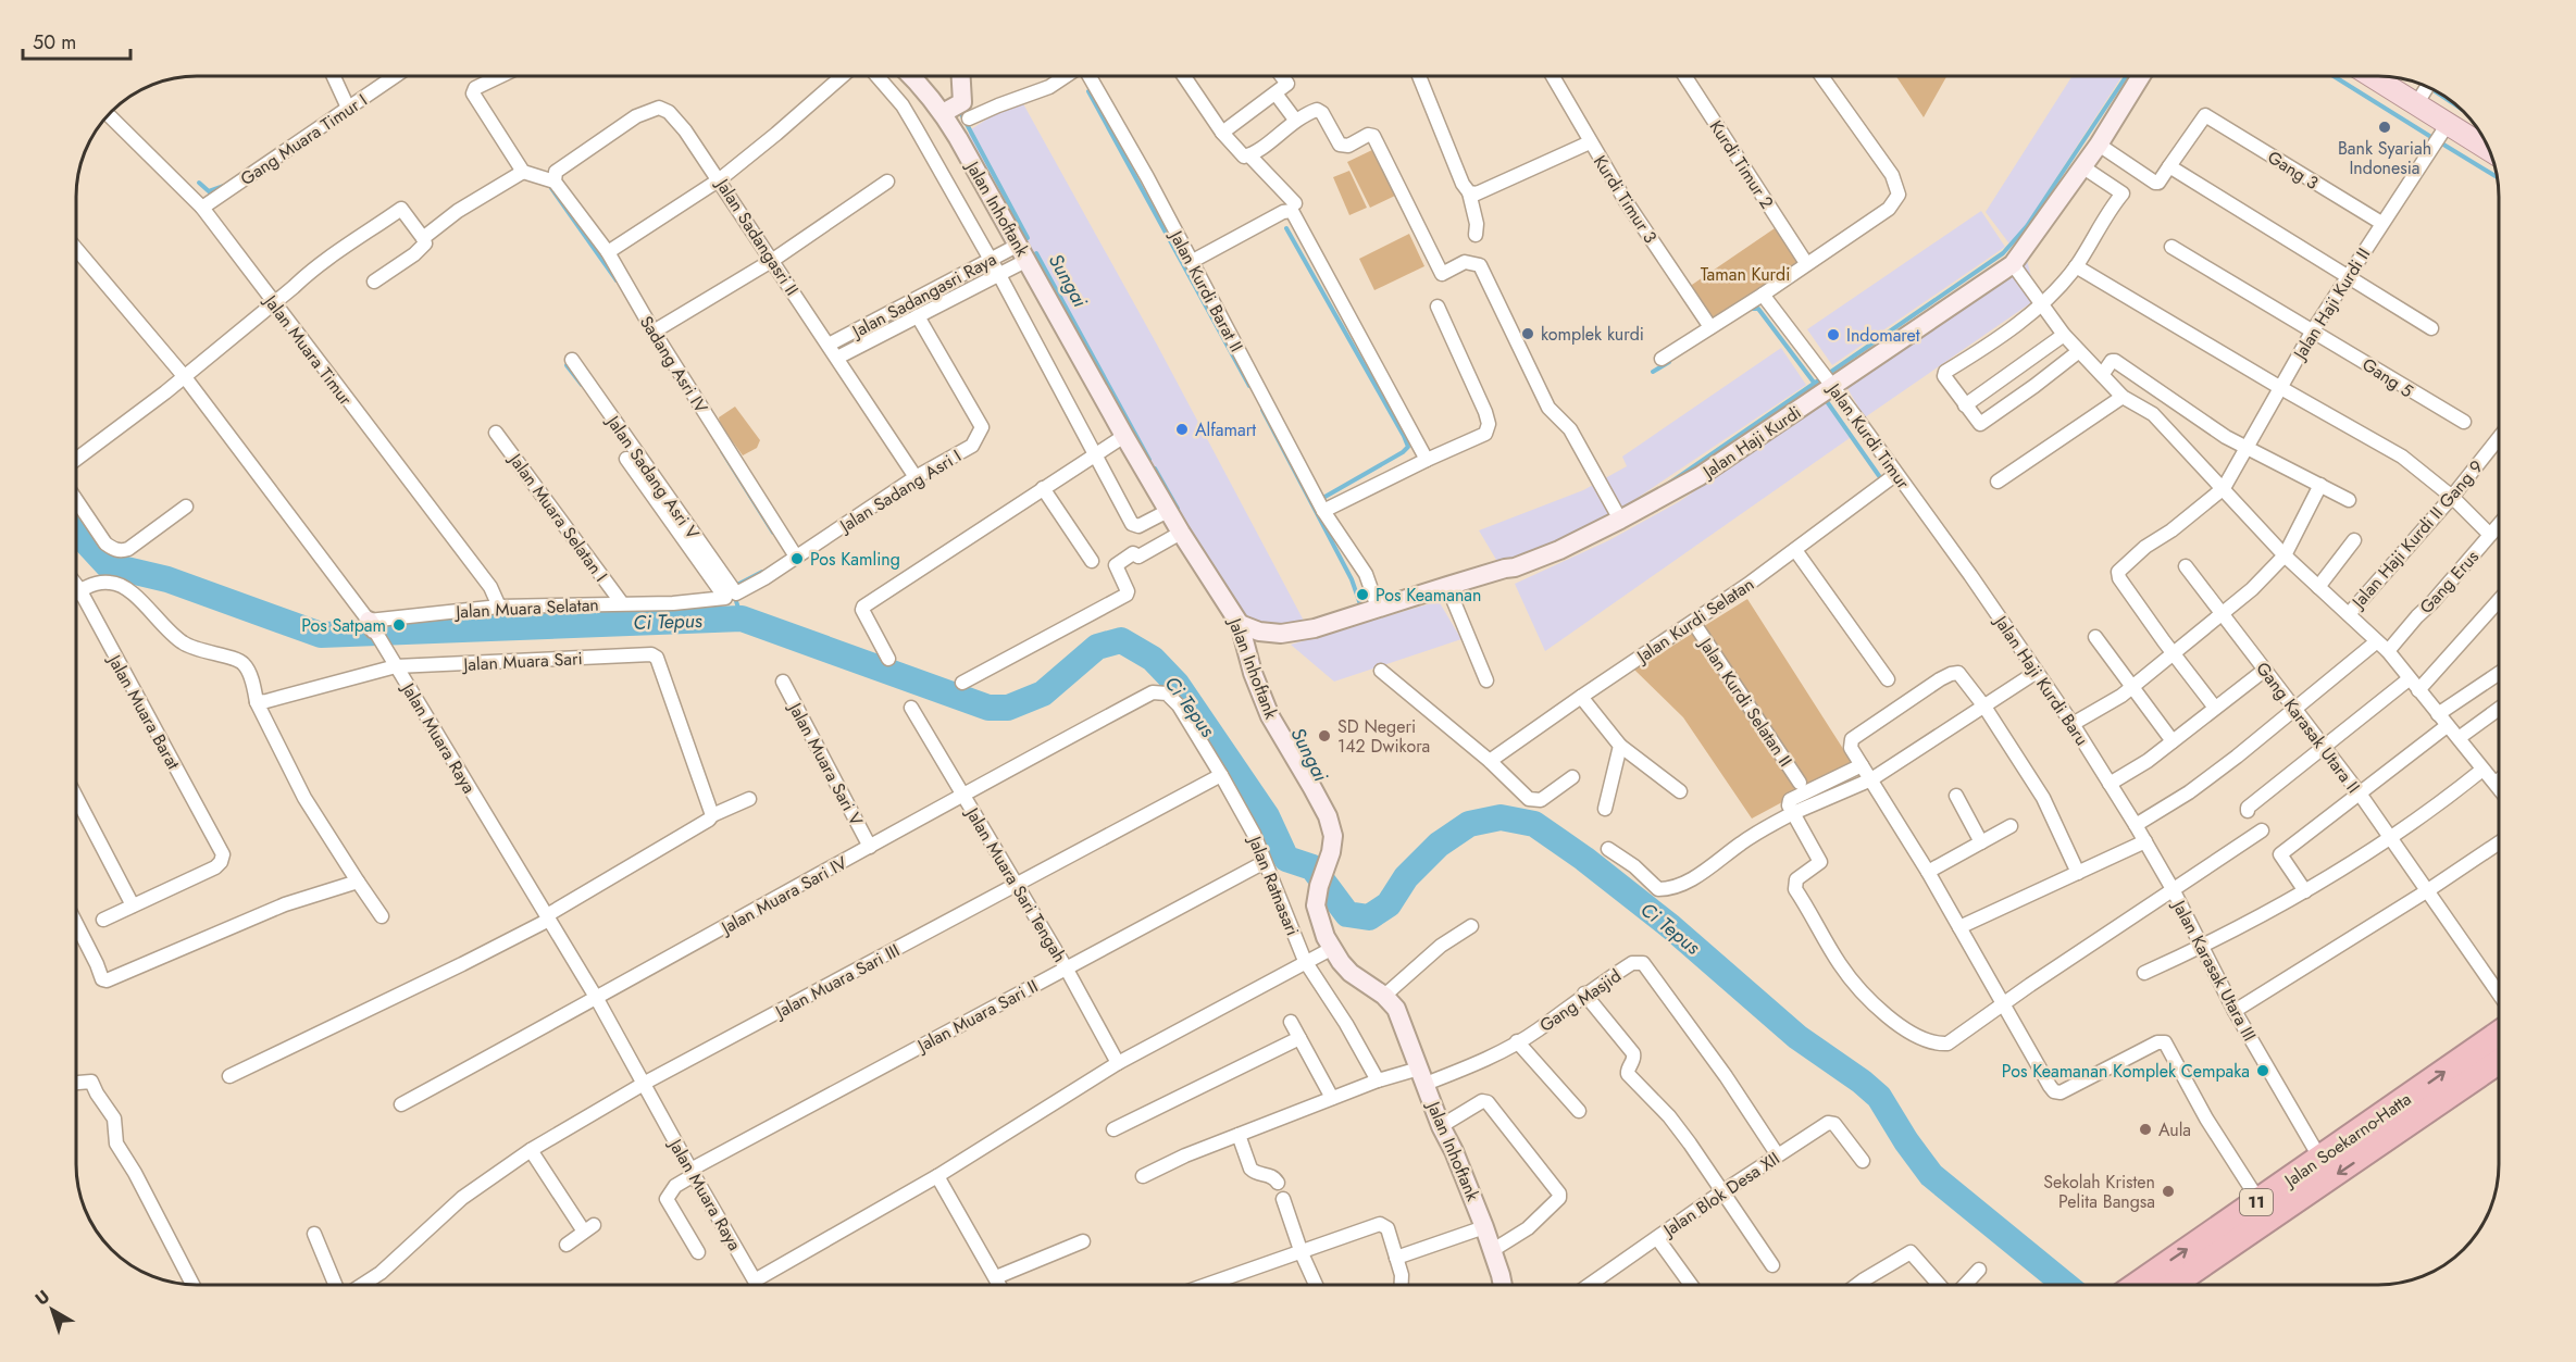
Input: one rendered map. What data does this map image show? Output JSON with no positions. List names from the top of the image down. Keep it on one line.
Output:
{"streets":{"highway":["Jalan Soekarno-Hatta","11"],"main road":["Jalan Inhoftank","Jalan Haji Kurdi"],"street":["Gang Muara Timur I","Kurdi Timur 2","Gang 3","Kurdi Timur 3","Jalan Sadangasri II","Jalan Kurdi Barat II","Jalan Sadangasri Raya","Jalan Haji Kurdi II","Jalan Muara Timur","Sadang Asri IV","Gang 5","Jalan Kurdi Timur","Jalan Sadang Asri V","Jalan Sadang Asri I","Jalan Muara Selatan I","Jalan Haji Kurdi II Gang 9","Gang Erus","Jalan Muara Selatan","Jalan Kurdi Selatan","Jalan Muara Sari","Jalan Haji Kurdi Baru","Jalan Kurdi Selatan II","Jalan Muara Barat","Gang Karasak Utara II","Jalan Muara Raya","Jalan Muara Sari V","Jalan Muara Sari Tengah","Jalan Ratnasari","Jalan Muara Sari IV","Jalan Karasak Utara III","Jalan Muara Sari III","Gang Masjid","Jalan Muara Sari II","Jalan Blok Desa XII"]},"crossings":[["Gang Muara Timur I","Jalan Muara Timur"],["Gang 3","Jalan Haji Kurdi II"],["Jalan Inhoftank","Jalan Sadangasri Raya"],["Jalan Inhoftank","Jalan Haji Kurdi"],["Jalan Inhoftank","Jalan Ratnasari"],["Jalan Inhoftank","Gang Masjid"],["Jalan Sadangasri II","Jalan Sadangasri Raya"],["Jalan Sadangasri II","Sadang Asri IV"],["Jalan Sadangasri II","Jalan Sadang Asri I"],["Jalan Kurdi Barat II","Jalan Haji Kurdi"],["Jalan Sadangasri Raya","Jalan Sadang Asri I"],["Jalan Haji Kurdi II","Gang 5"],["Jalan Muara Timur","Jalan Muara Selatan"],["Sadang Asri IV","Jalan Sadang Asri I"],["Jalan Kurdi Timur","Jalan Haji Kurdi"],["Jalan Kurdi Timur","Jalan Kurdi Selatan"],["Jalan Kurdi Timur","Jalan Haji Kurdi Baru"],["Jalan Sadang Asri V","Jalan Sadang Asri I"],["Jalan Sadang Asri V","Jalan Muara Selatan"],["Jalan Sadang Asri I","Jalan Muara Selatan"],["Jalan Muara Selatan I","Jalan Muara Selatan"],["Jalan Muara Selatan","Jalan Muara Raya"],["Jalan Kurdi Selatan","Jalan Kurdi Selatan II"],["Jalan Muara Sari","Jalan Muara Raya"],["Jalan Haji Kurdi Baru","Jalan Karasak Utara III"],["Jalan Muara Raya","Jalan Muara Sari IV"],["Jalan Muara Raya","Jalan Muara Sari III"],["Jalan Muara Raya","Jalan Muara Sari II"],["Jalan Muara Sari V","Jalan Muara Sari IV"],["Jalan Muara Sari Tengah","Jalan Muara Sari IV"],["Jalan Muara Sari Tengah","Jalan Muara Sari III"],["Jalan Muara Sari Tengah","Jalan Muara Sari II"],["Jalan Ratnasari","Jalan Muara Sari IV"],["Jalan Ratnasari","Jalan Muara Sari III"],["Jalan Ratnasari","Gang Masjid"],["Jalan Ratnasari","Jalan Muara Sari II"],["Jalan Karasak Utara III","Jalan Soekarno-Hatta"],["Gang Masjid","Jalan Blok Desa XII"]],"water":["Sungai","Ci Tepus"],"parks":["Taman Kurdi"],"places":["Bank Syariah Indonesia","komplek kurdi","Indomaret","Alfamart","Pos Kamling","Pos Keamanan","Pos Satpam","SD Negeri 142 Dwikora","Pos Keamanan Komplek Cempaka","Aula","Sekolah Kristen Pelita Bangsa"],"scale_bar":"50 m","north":"top left"}
